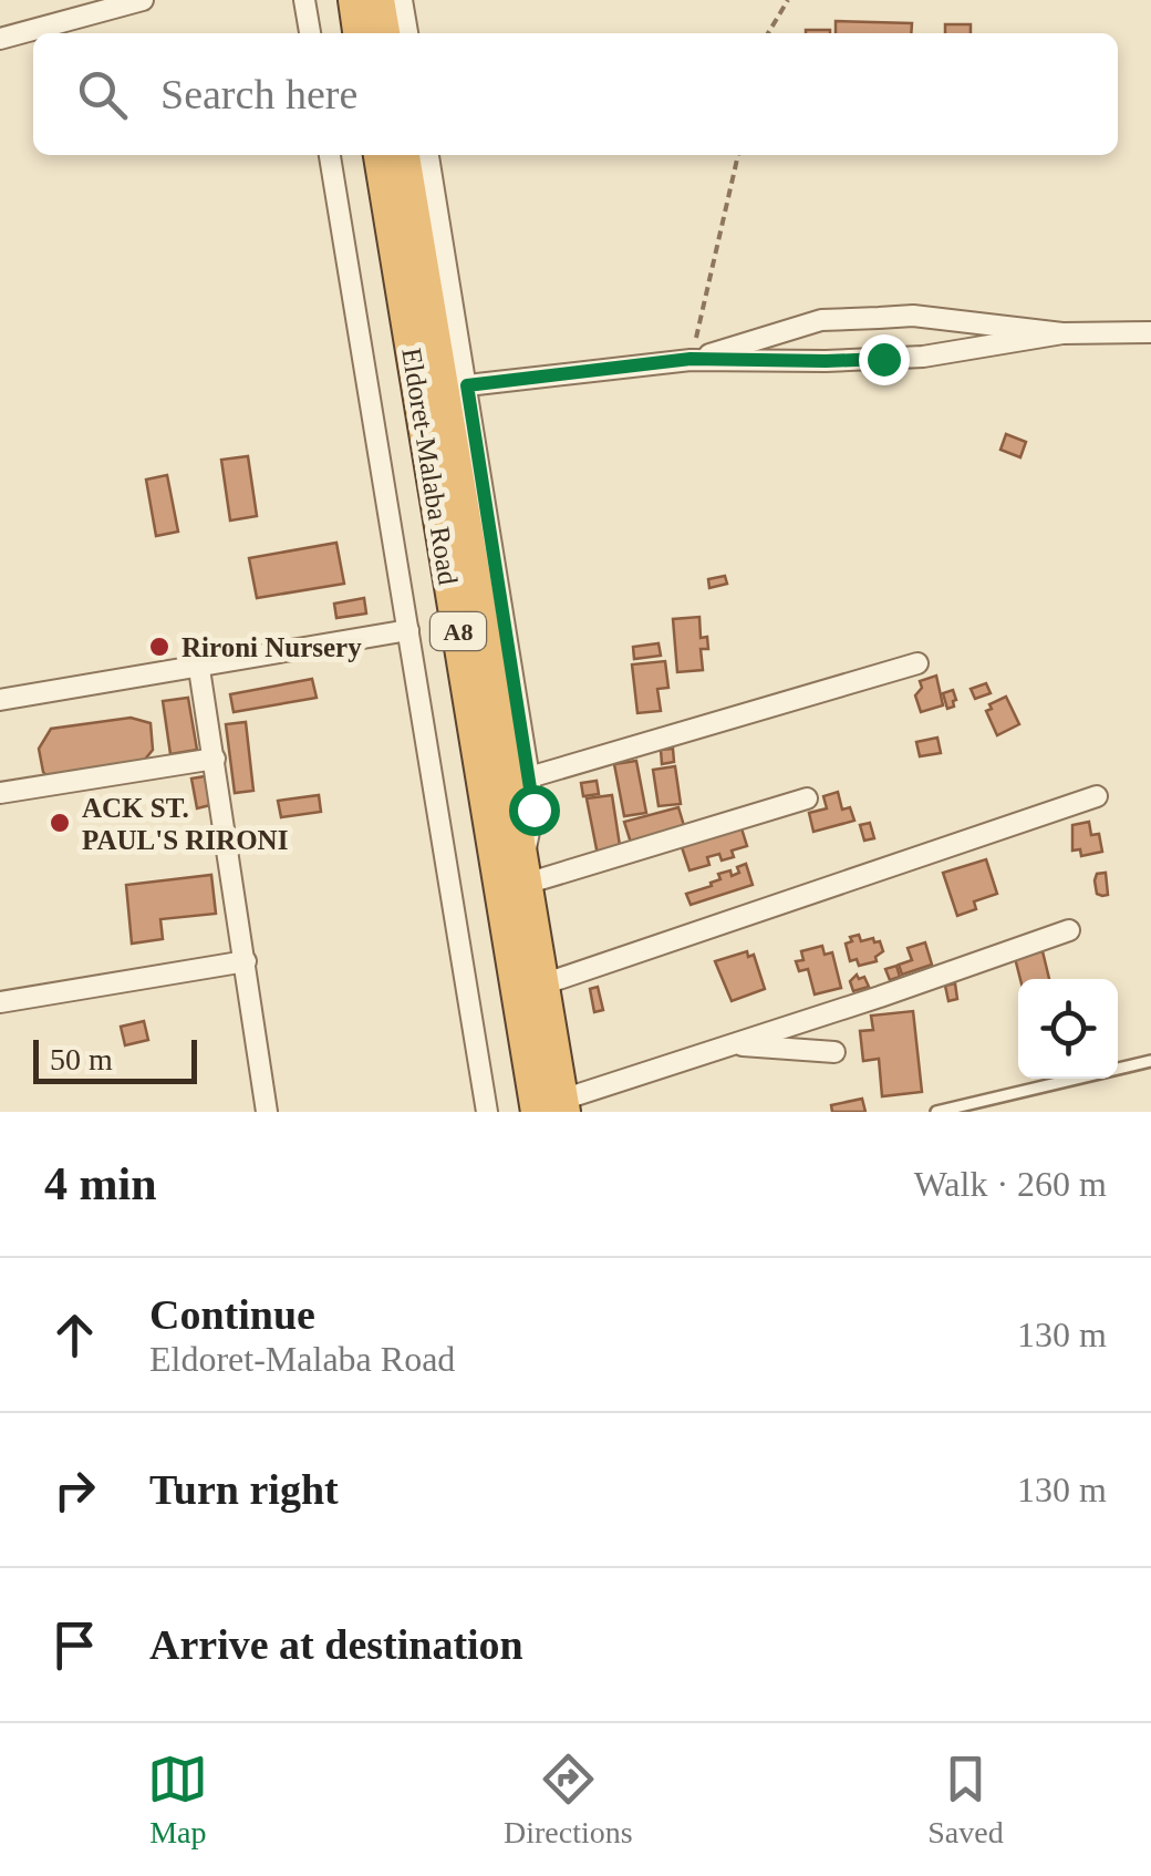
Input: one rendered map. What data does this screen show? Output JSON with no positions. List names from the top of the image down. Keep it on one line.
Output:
{"streets":{"highway":["Eldoret-Malaba Road","A8"]},"places":["Rironi Nursery","ACK ST. PAUL'S RIRONI"],"scale_bar":"50 m","page":{"search":"Search here","scale":"50 m","heading":["4 min","Walk · 260 m"],"list":[["Continue","Eldoret-Malaba Road","130 m"],["Turn right","130 m"],"Arrive at destination"],"nav":["Map","Directions","Saved"]}}
